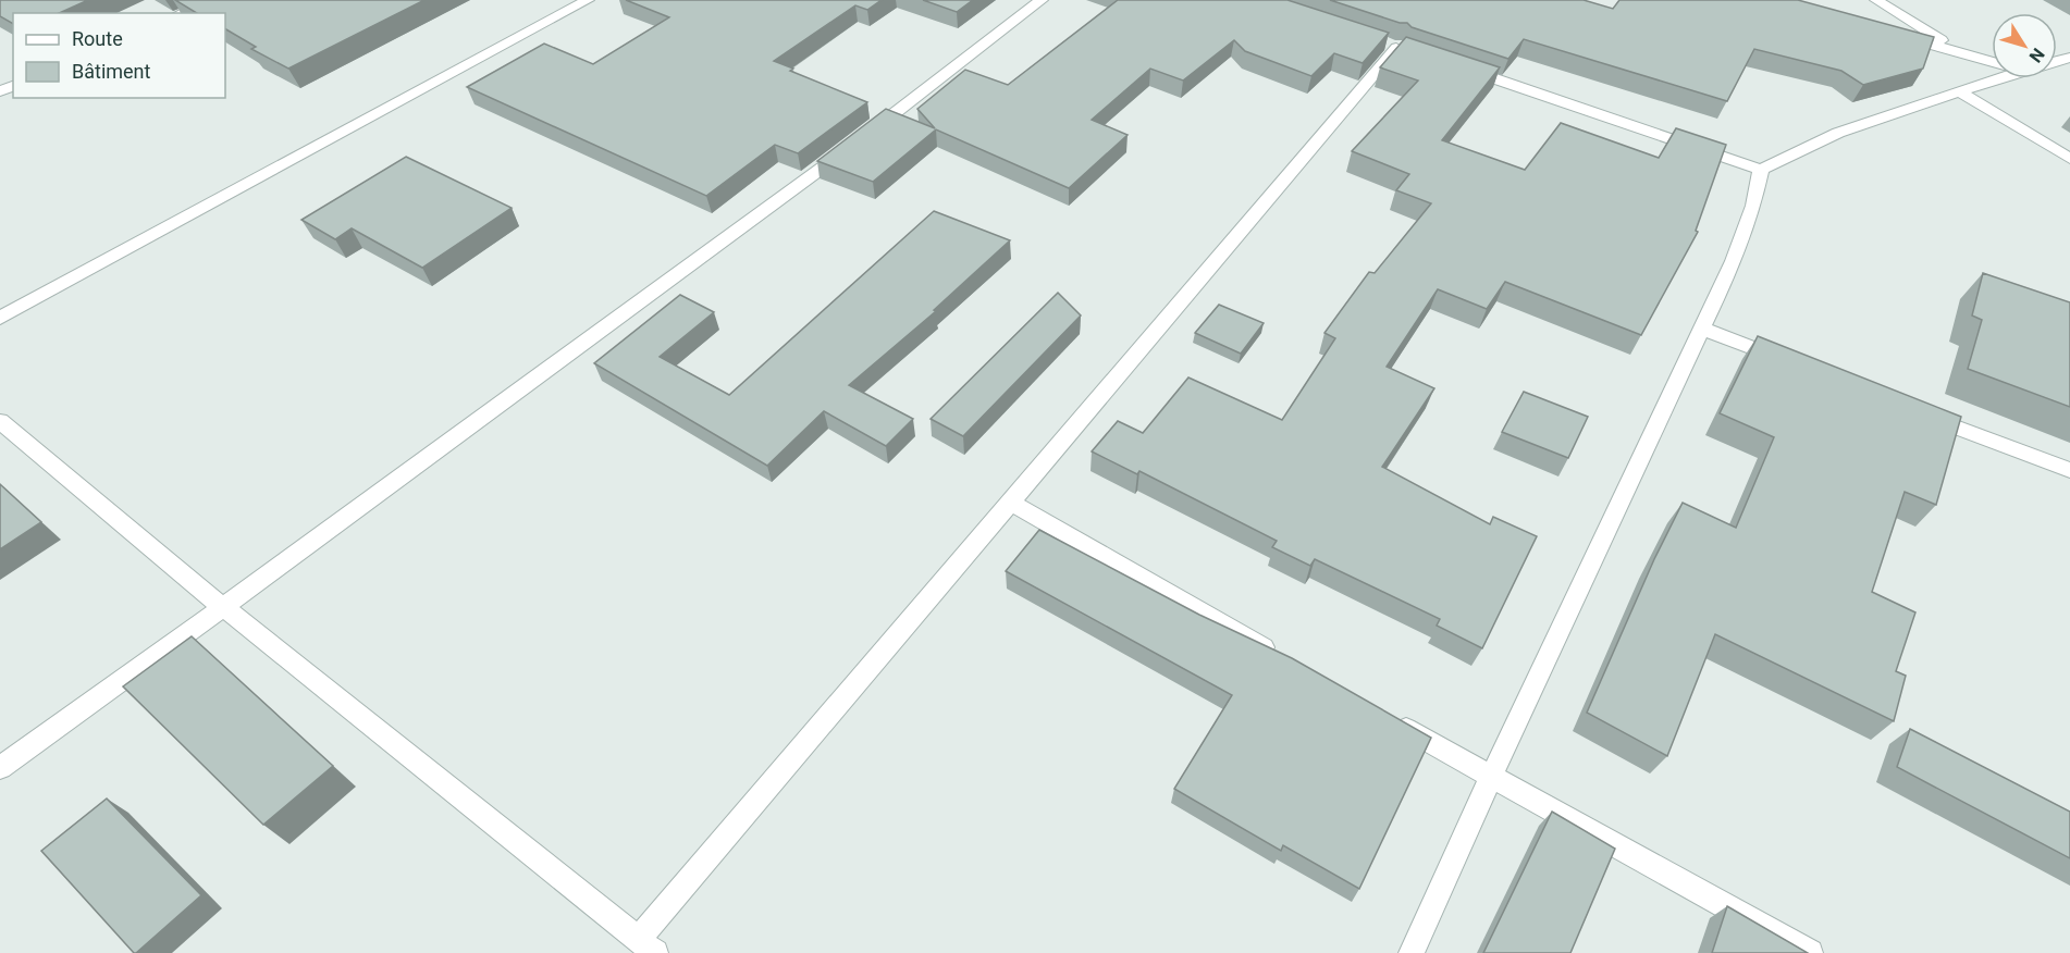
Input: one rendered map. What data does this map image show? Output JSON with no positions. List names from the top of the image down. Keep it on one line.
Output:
{"legend":["Route","Bâtiment"],"north":"bottom right"}
